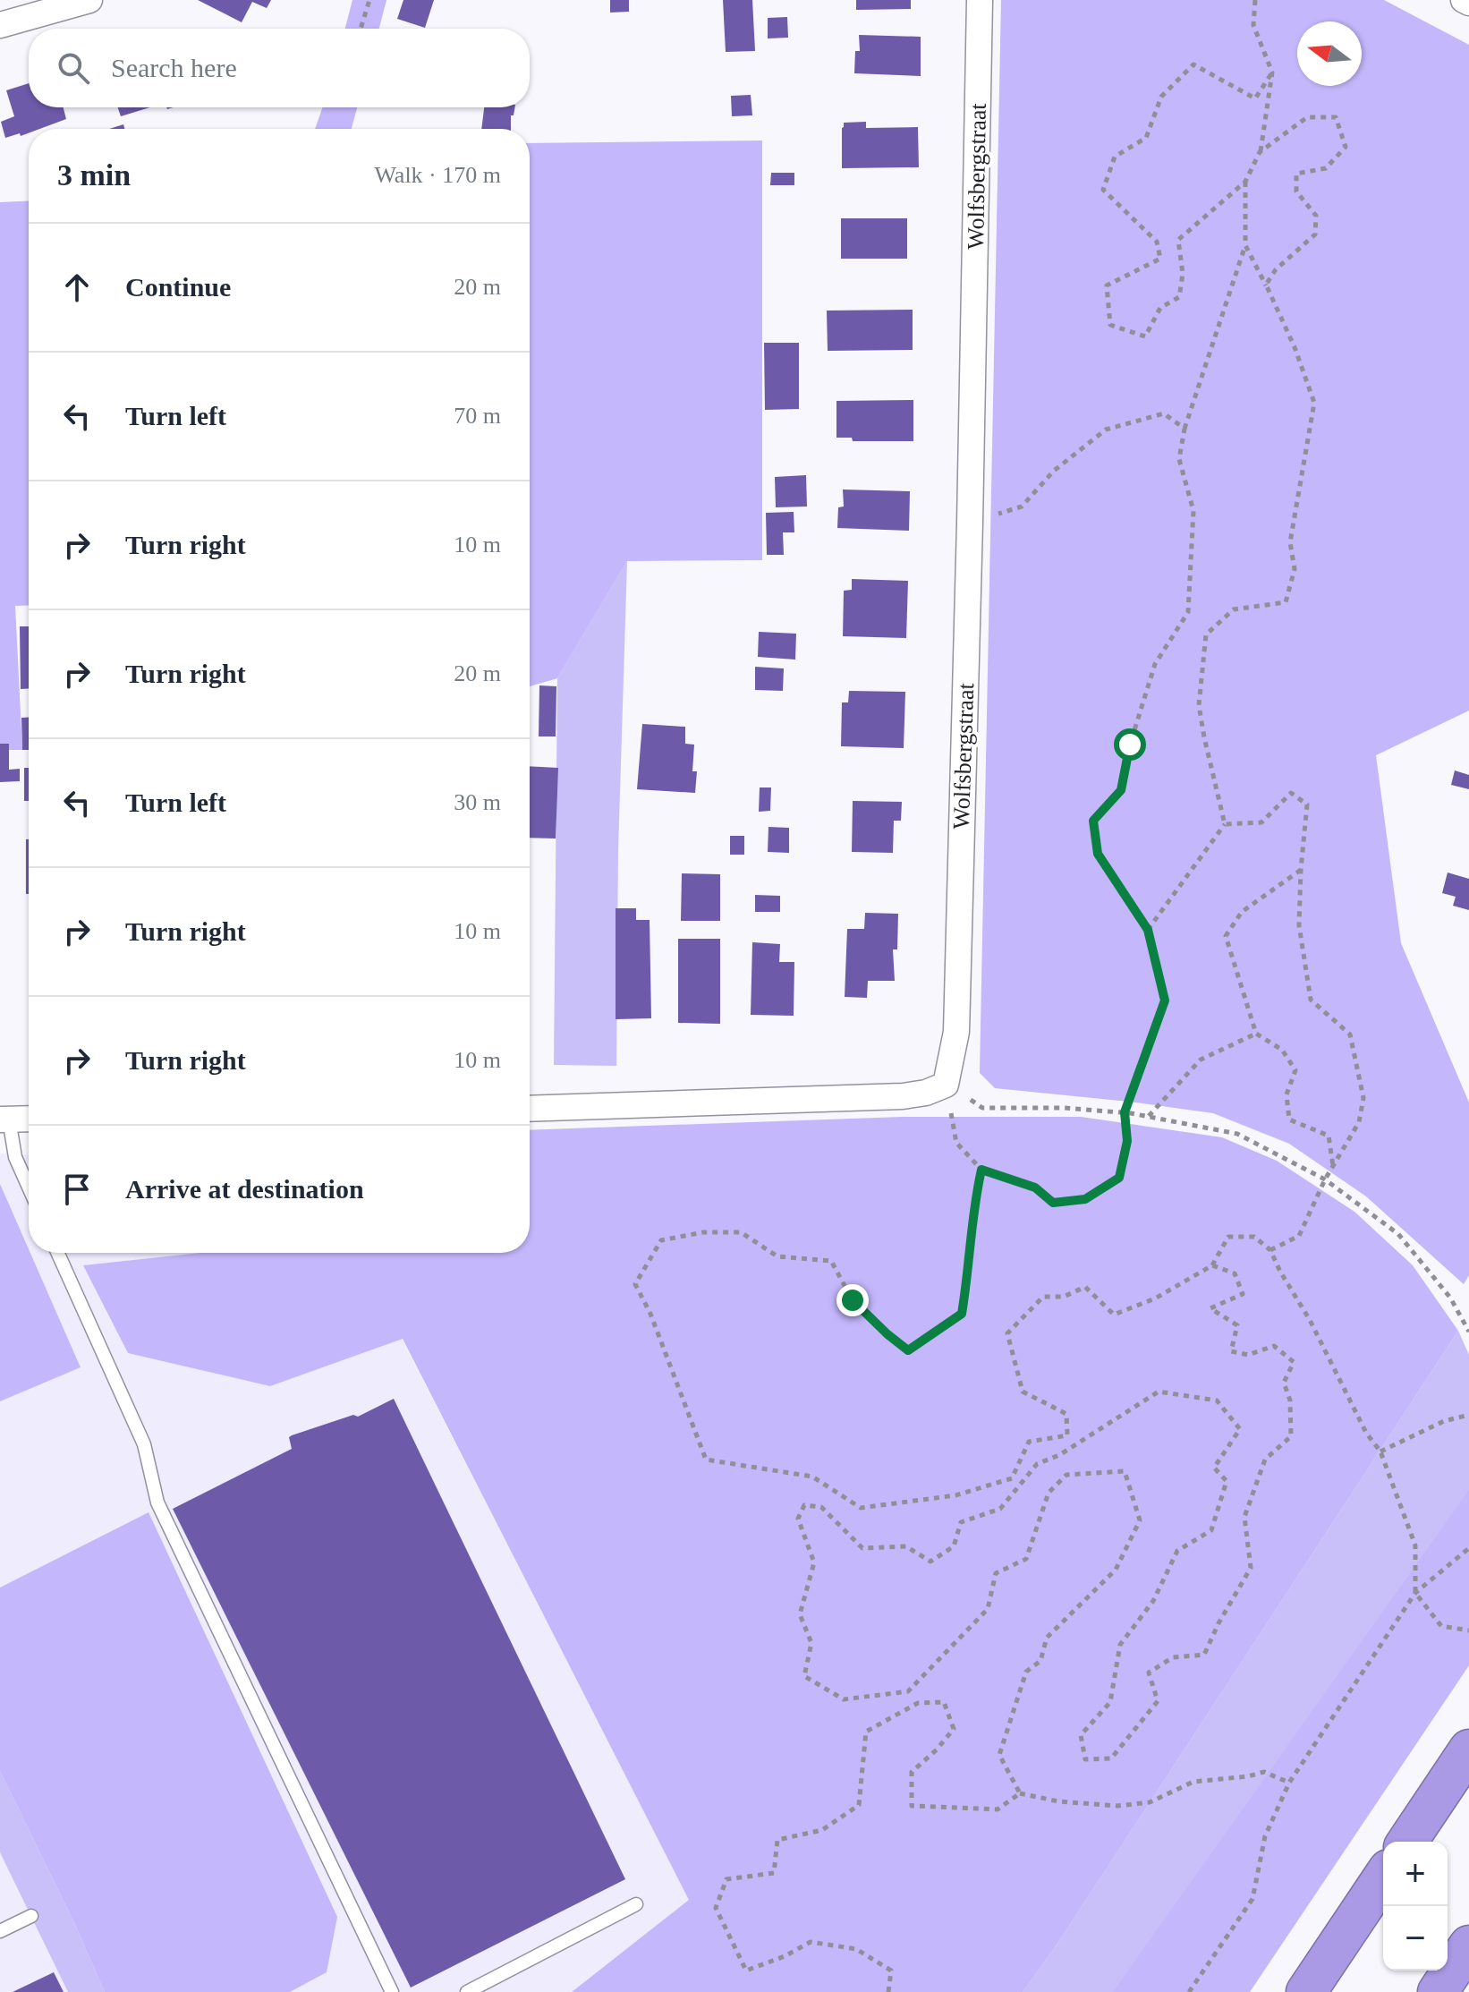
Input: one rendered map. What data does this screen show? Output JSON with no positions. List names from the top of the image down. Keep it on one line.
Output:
{"streets":{"street":["Wolfsbergstraat"]},"north":"left","page":{"search":"Search here","heading":["3 min","Walk · 170 m"],"list":[["Continue","20 m"],["Turn left","70 m"],["Turn right","10 m"],["Turn right","20 m"],["Turn left","30 m"],["Turn right","10 m"],["Turn right","10 m"],"Arrive at destination"],"map_buttons":["+","−"]}}
